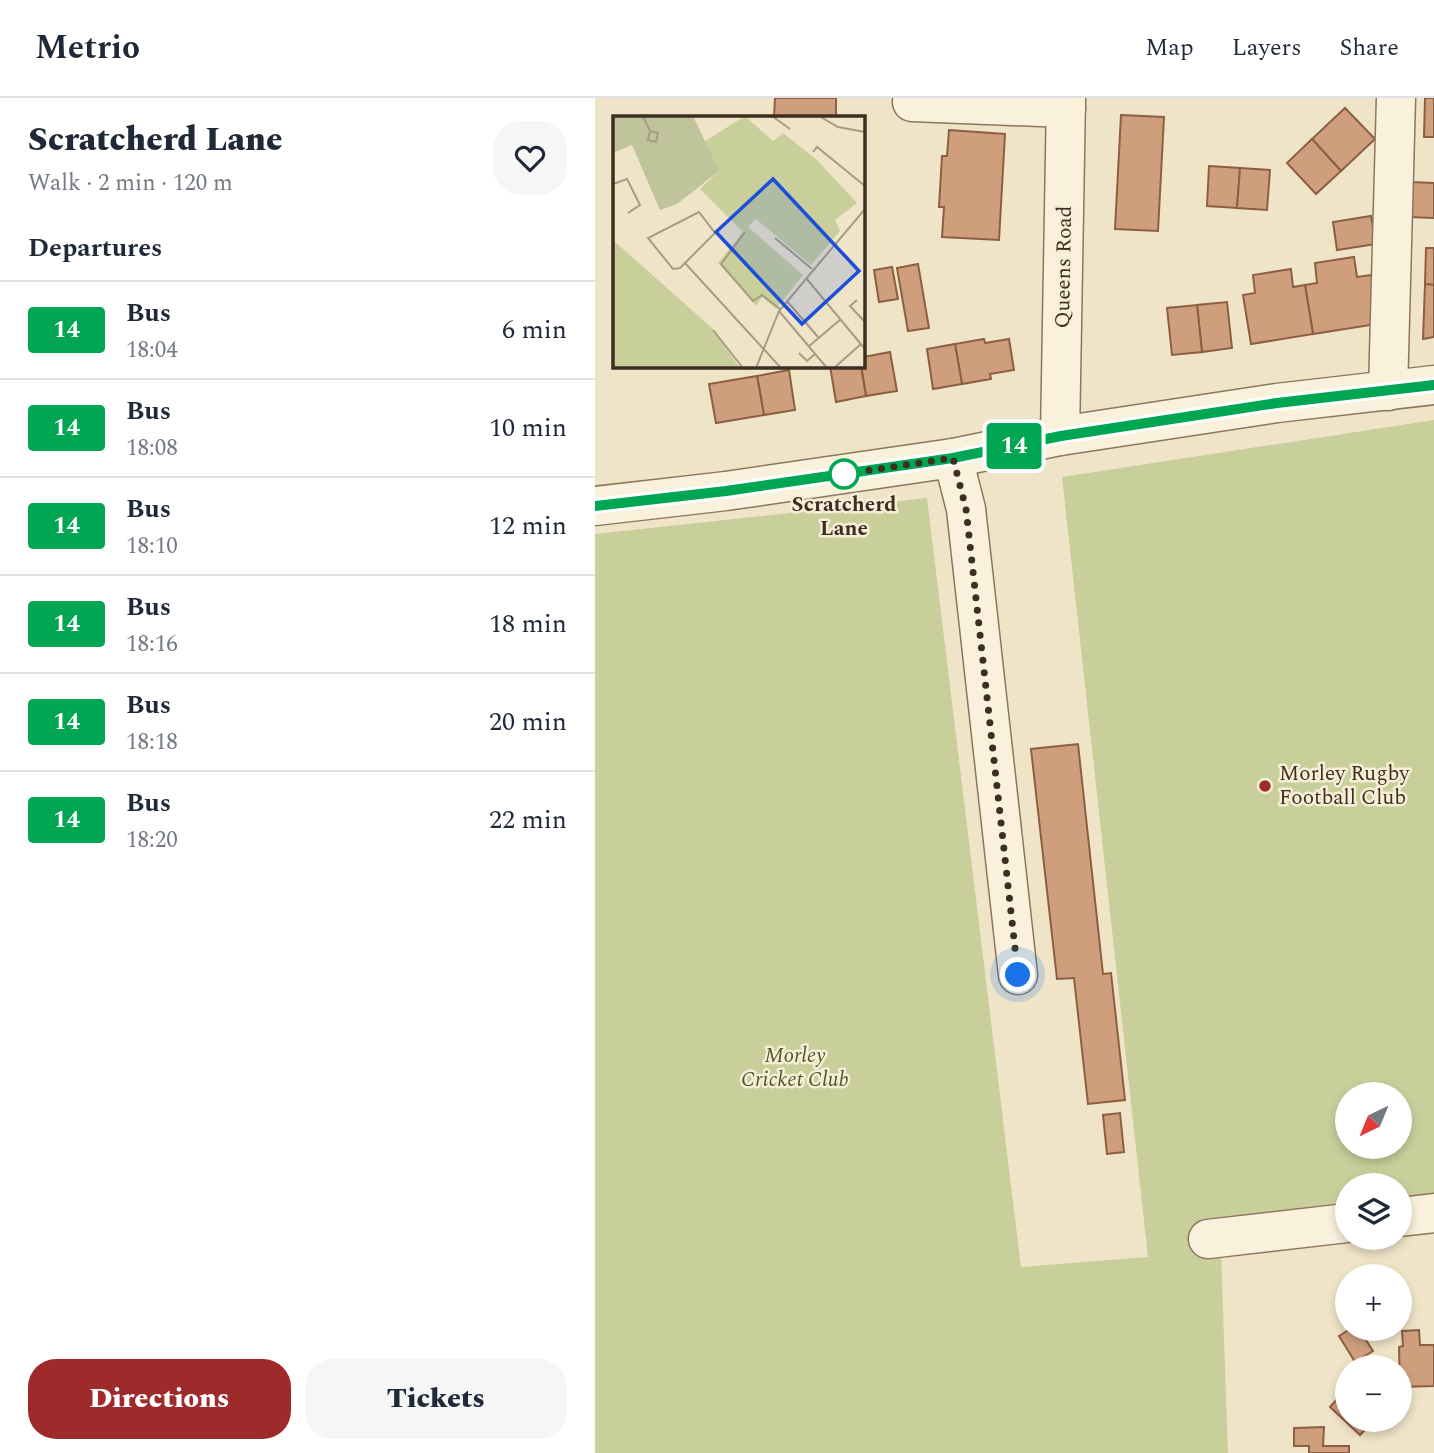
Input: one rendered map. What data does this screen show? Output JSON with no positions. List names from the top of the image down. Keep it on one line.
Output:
{"streets":{"street":["Queens Road"]},"parks":["Morley Cricket Club"],"places":["Scratcherd Lane","Morley Rugby Football Club"],"lines":["bus line 14"],"north":"bottom left","page":{"header":"Metrio","nav":["Map","Layers","Share"],"heading":[["Scratcherd Lane","Walk · 2 min · 120 m"],"Departures"],"on_map":"14","list":[{"mark":"14","name":"Bus","note":"18:04","value":"6 min"},{"mark":"14","name":"Bus","note":"18:08","value":"10 min"},{"mark":"14","name":"Bus","note":"18:10","value":"12 min"},{"mark":"14","name":"Bus","note":"18:16","value":"18 min"},{"mark":"14","name":"Bus","note":"18:18","value":"20 min"},{"mark":"14","name":"Bus","note":"18:20","value":"22 min"}],"map_buttons":["+","−"],"buttons":["Directions","Tickets"]}}
